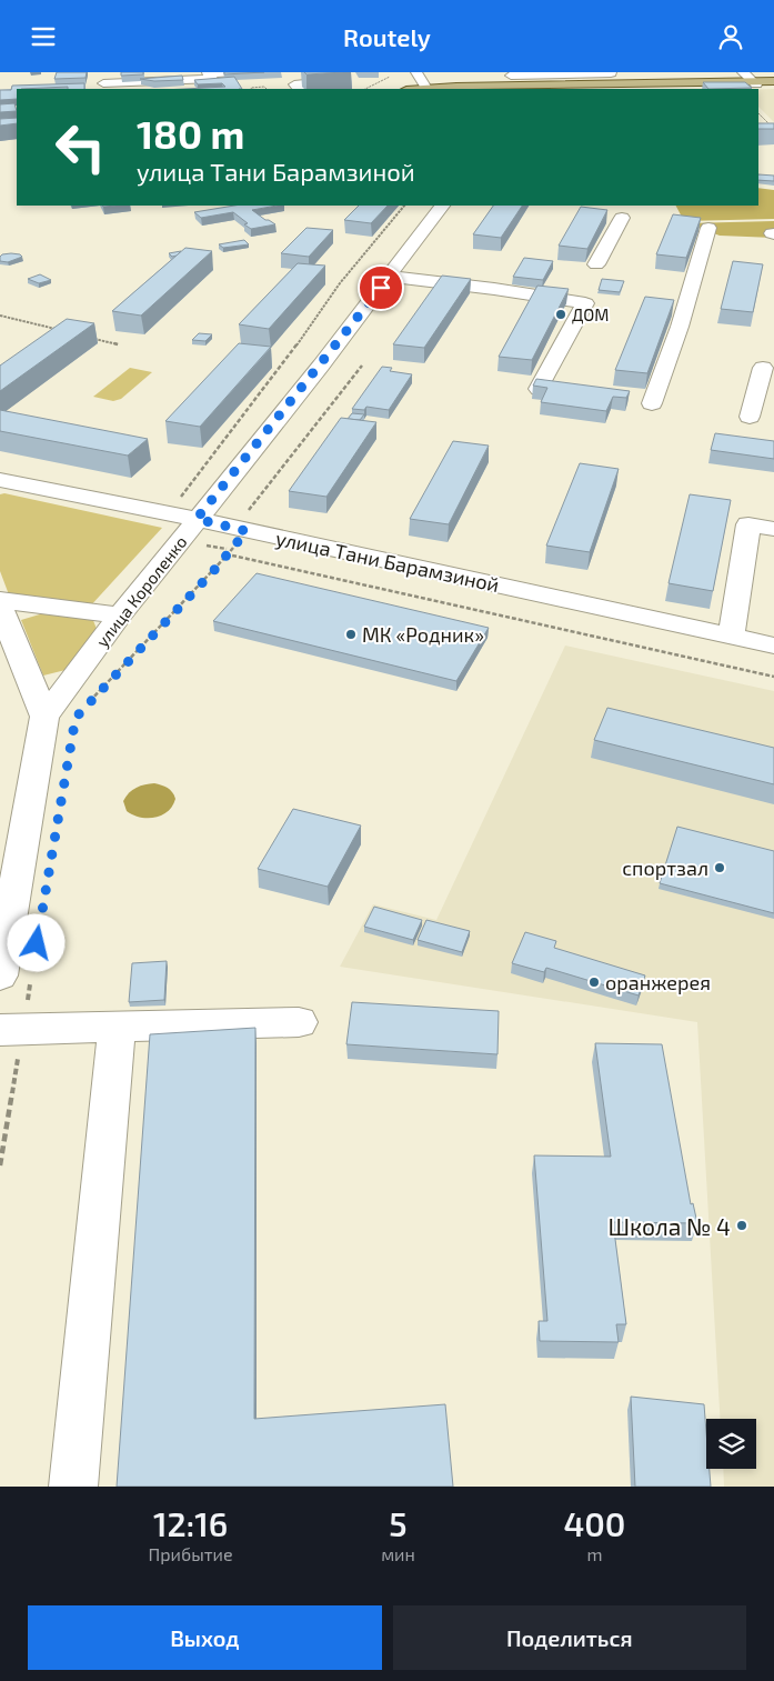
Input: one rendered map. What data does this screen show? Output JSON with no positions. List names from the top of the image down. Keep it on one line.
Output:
{"streets":{"street":["улица Тани Барамзиной","улица Короленко"]},"crossings":[["улица Тани Барамзиной","улица Короленко"]],"places":["ДОМ","МК «Родник»","спортзал","оранжерея","Школа № 4"],"page":{"header":"Routely","turn":["180 m","улица Тани Барамзиной"],"eta":["12:16","Прибытие","5","мин","400","m"],"buttons":["Выход","Поделиться"]}}
